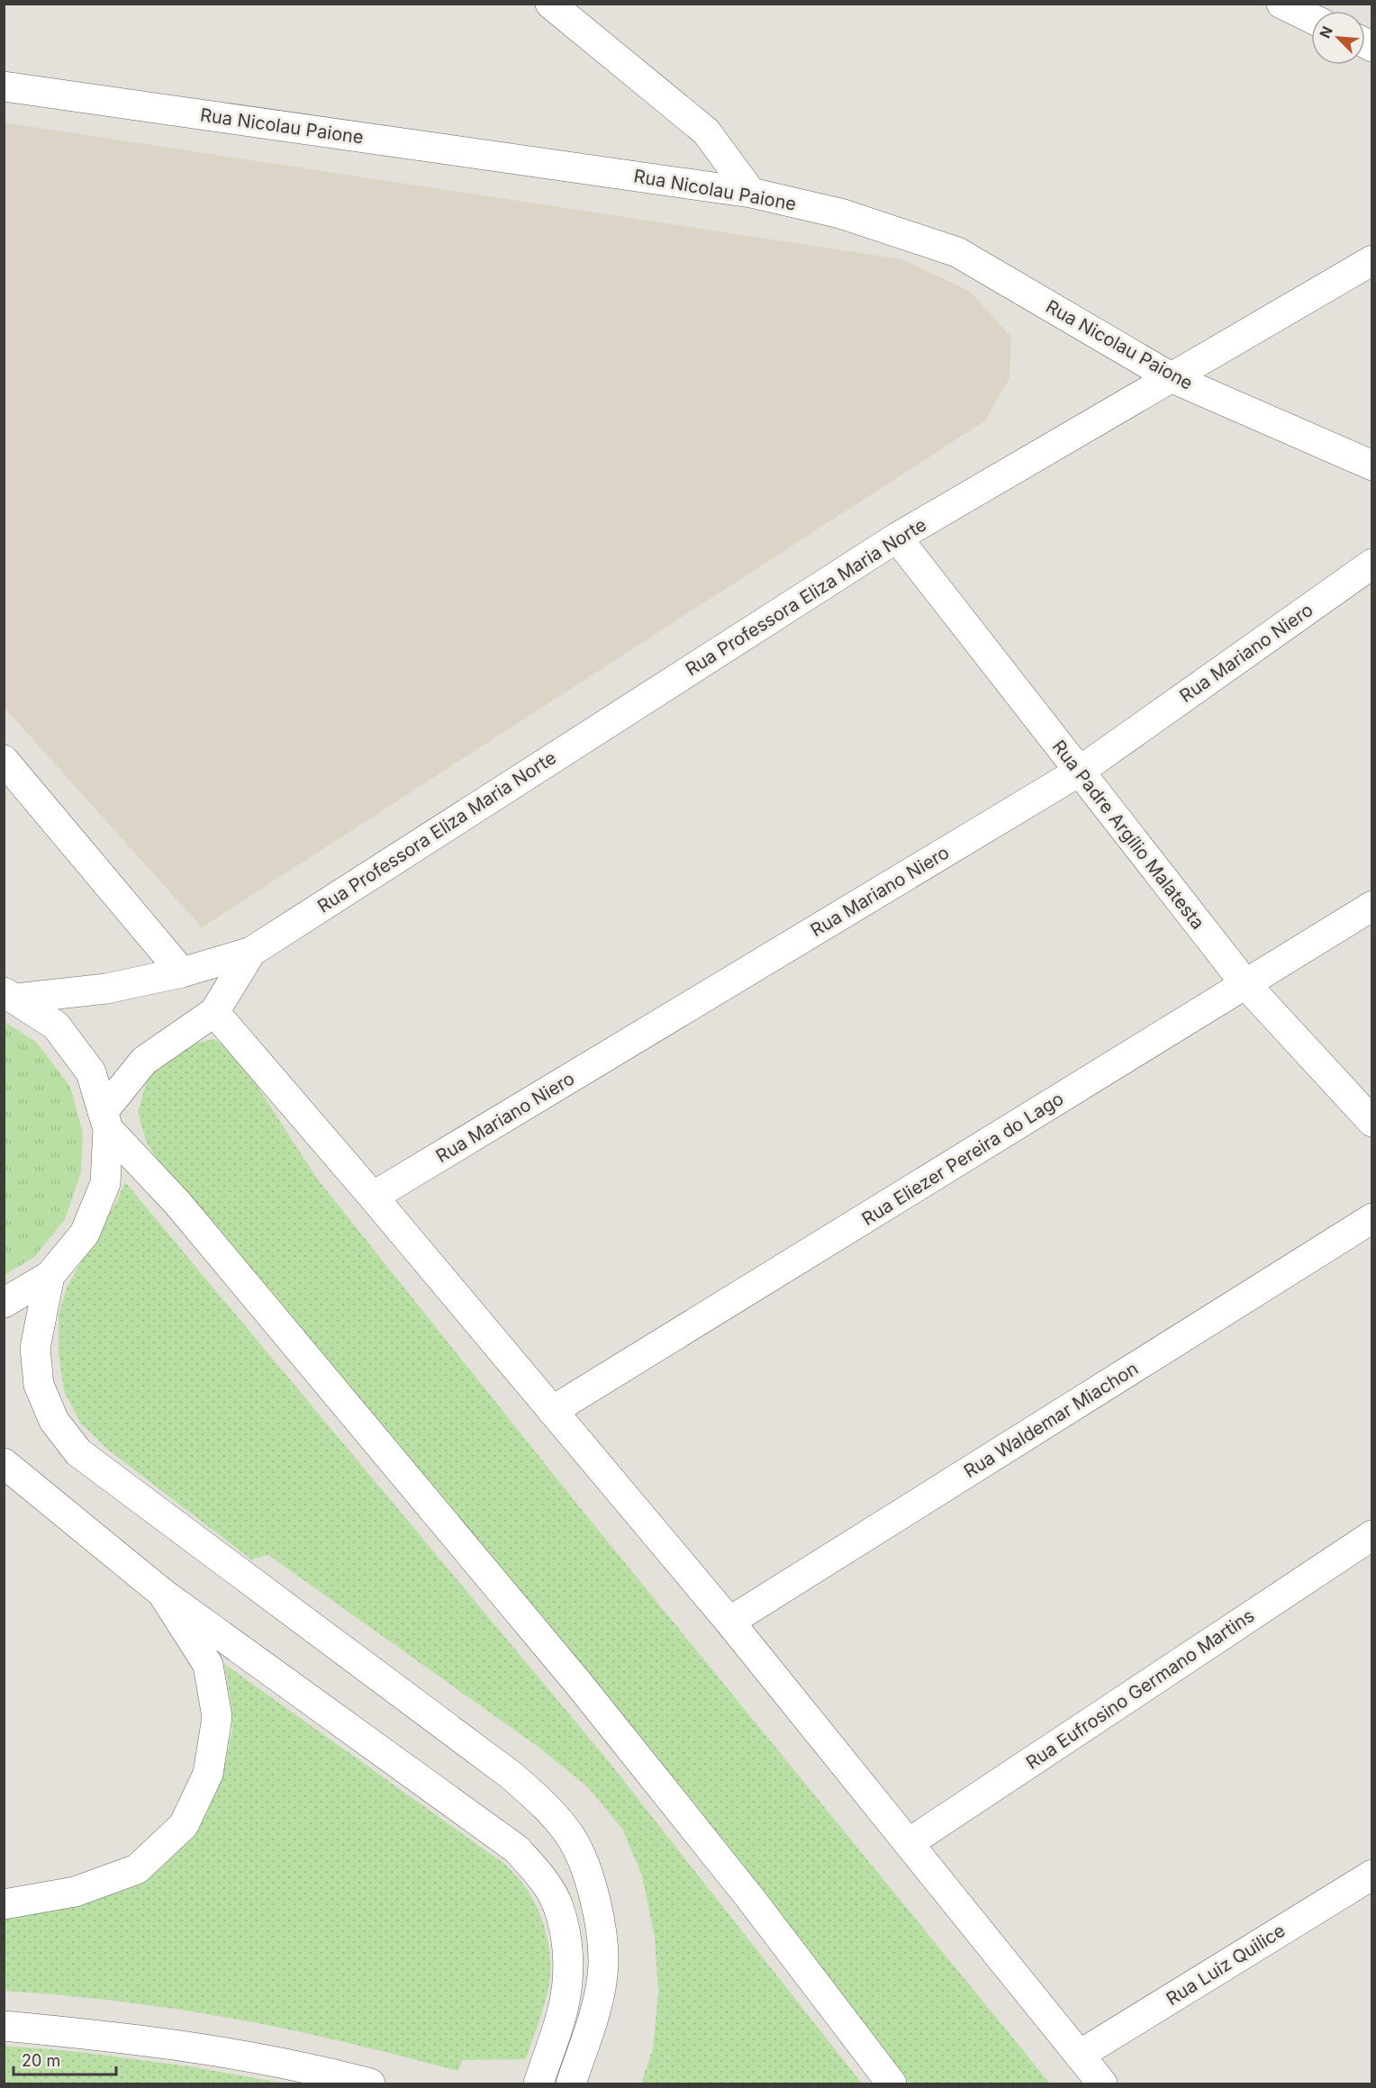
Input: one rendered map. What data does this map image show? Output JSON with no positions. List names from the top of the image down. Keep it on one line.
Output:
{"streets":{"main road":["Rua Nicolau Paione","Rua Professora Eliza Maria Norte","Rua Mariano Niero","Rua Padre Argílio Malatesta","Rua Eliezer Pereira do Lago","Rua Waldemar Miachon","Rua Eufrosino Germano Martins","Rua Luiz Quilice"]},"crossings":[["Rua Nicolau Paione","Rua Professora Eliza Maria Norte"],["Rua Professora Eliza Maria Norte","Rua Padre Argílio Malatesta"],["Rua Mariano Niero","Rua Padre Argílio Malatesta"],["Rua Padre Argílio Malatesta","Rua Eliezer Pereira do Lago"]],"scale_bar":"20 m","north":"top left"}
